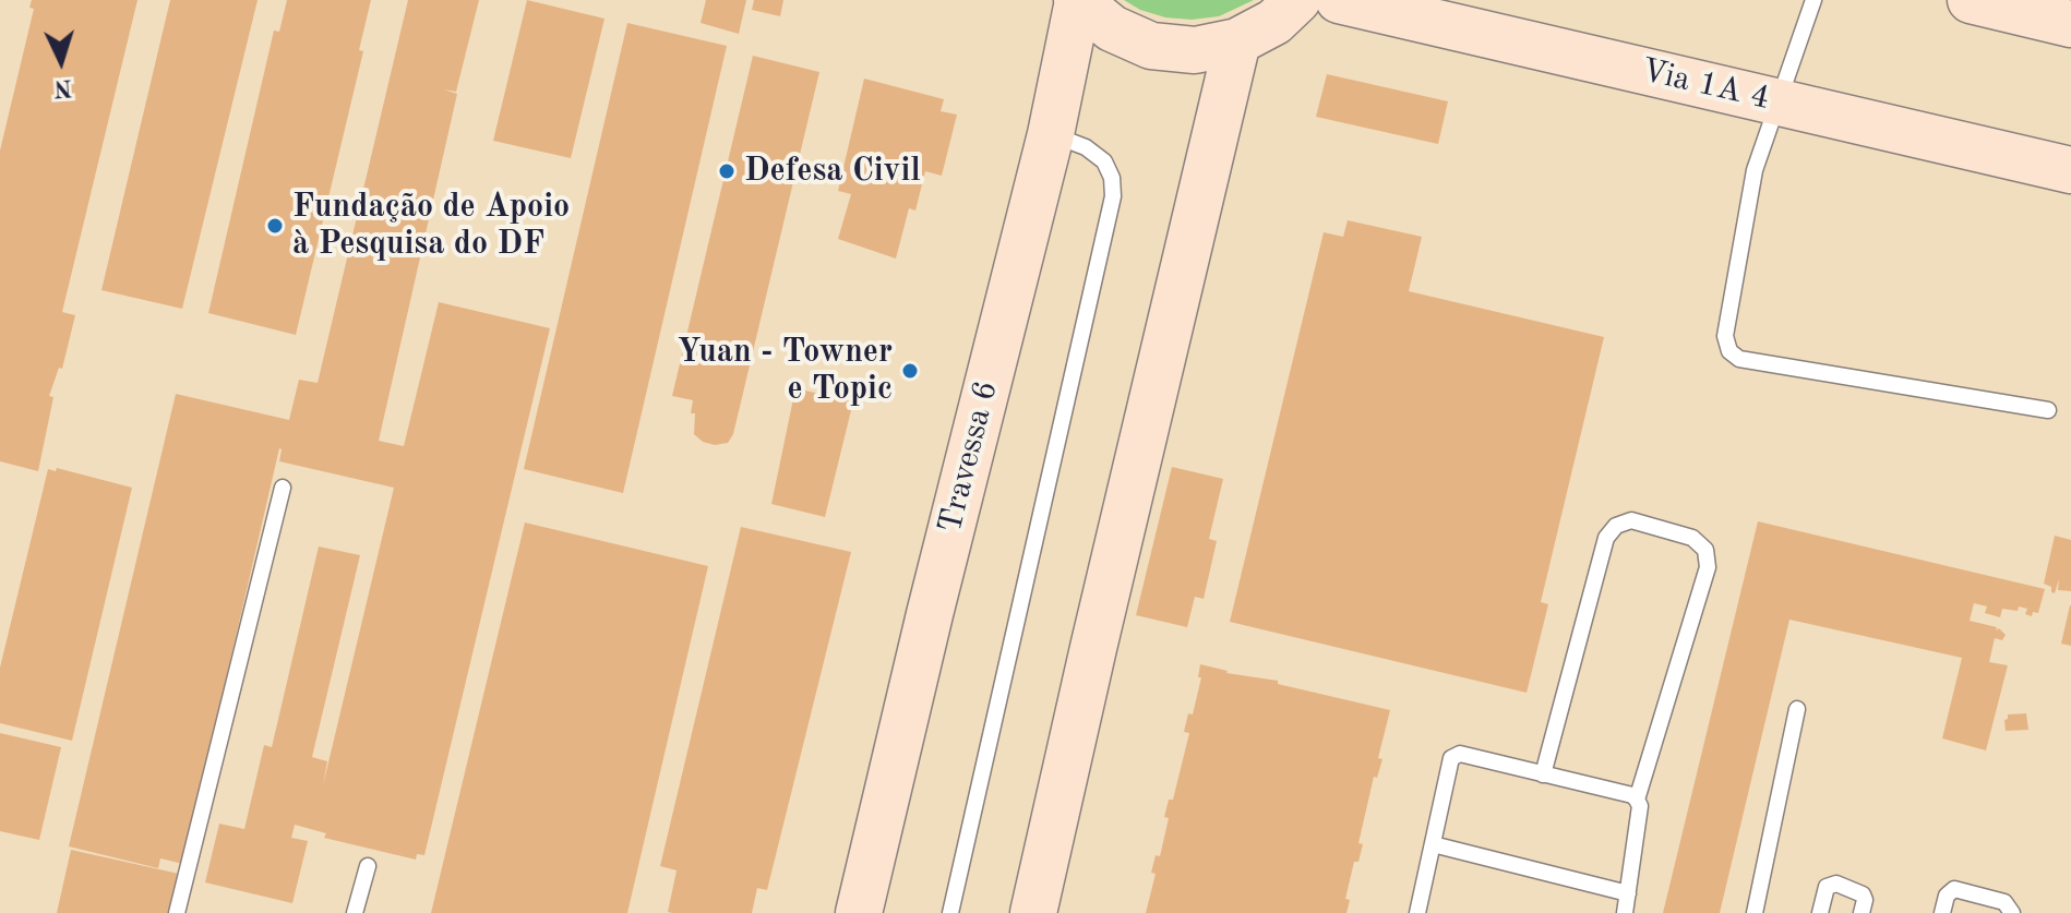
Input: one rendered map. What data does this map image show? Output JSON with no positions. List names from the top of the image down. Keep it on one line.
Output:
{"streets":{"main road":["Via 1A 4","Travessa 6"]},"places":["Defesa Civil","Fundação de Apoio à Pesquisa do DF","Yuan - Towner e Topic"],"north":"bottom"}
